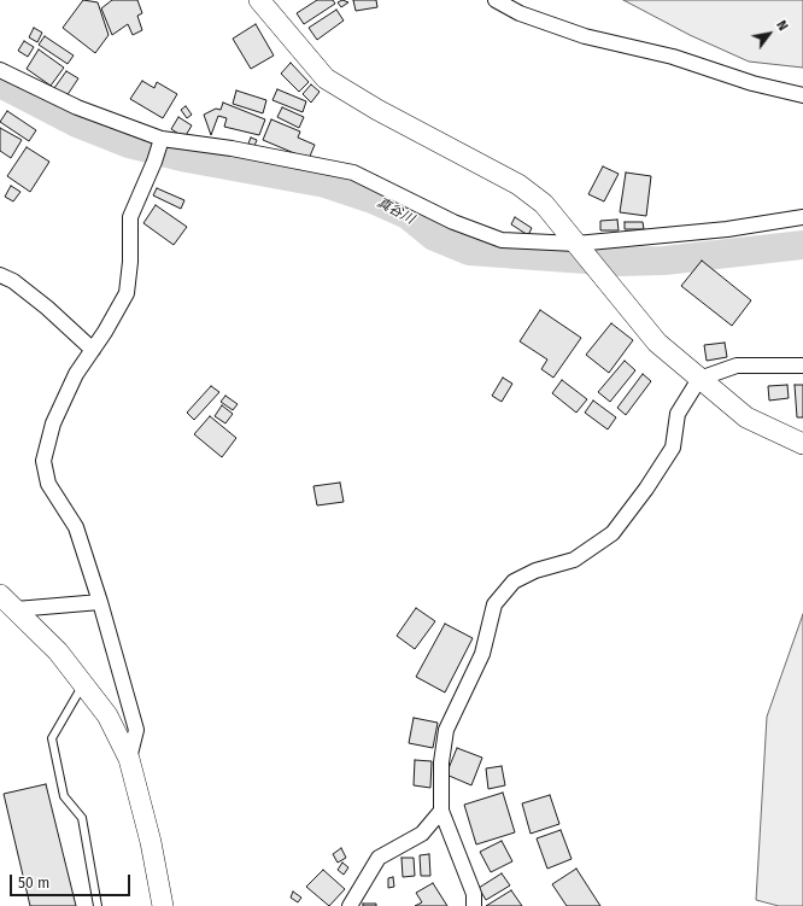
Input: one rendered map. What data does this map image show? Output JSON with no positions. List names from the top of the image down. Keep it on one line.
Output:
{"water":["真谷川"],"scale_bar":"50 m","north":"top right"}
